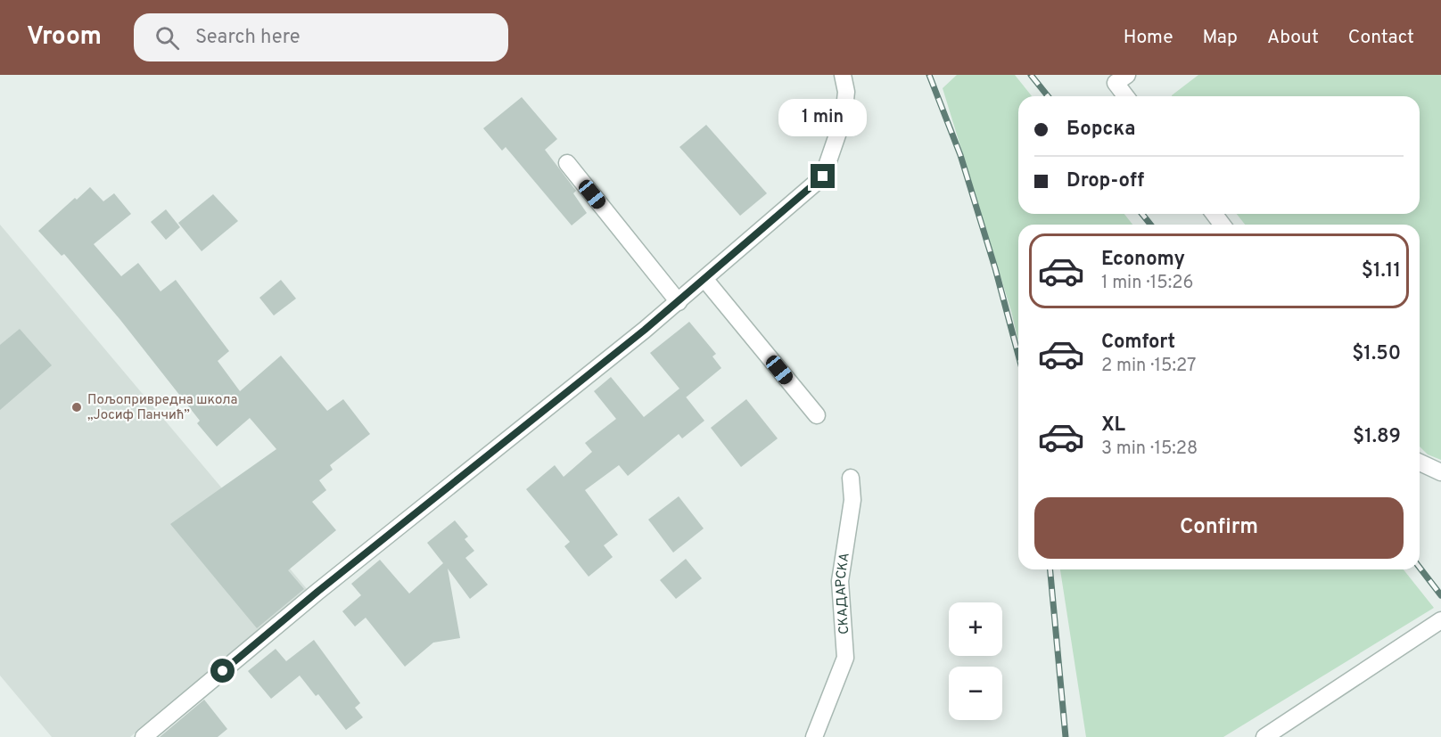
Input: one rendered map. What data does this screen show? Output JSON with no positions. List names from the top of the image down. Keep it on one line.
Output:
{"streets":{"street":["СКАДАРСКА"]},"places":["Пољопривредна школа „Јосиф Панчић”"],"page":{"header":"Vroom","search":"Search here","nav":["Home","Map","About","Contact"],"banner":["Борска","Drop-off"],"bubble":"1 min","list":[{"name":"Economy","note":"1 min · 15:26","value":"$1.11"},{"name":"Comfort","note":"2 min · 15:27","value":"$1.50"},{"name":"XL","note":"3 min · 15:28","value":"$1.89"}],"buttons":"Confirm","map_buttons":["+","−"]}}
